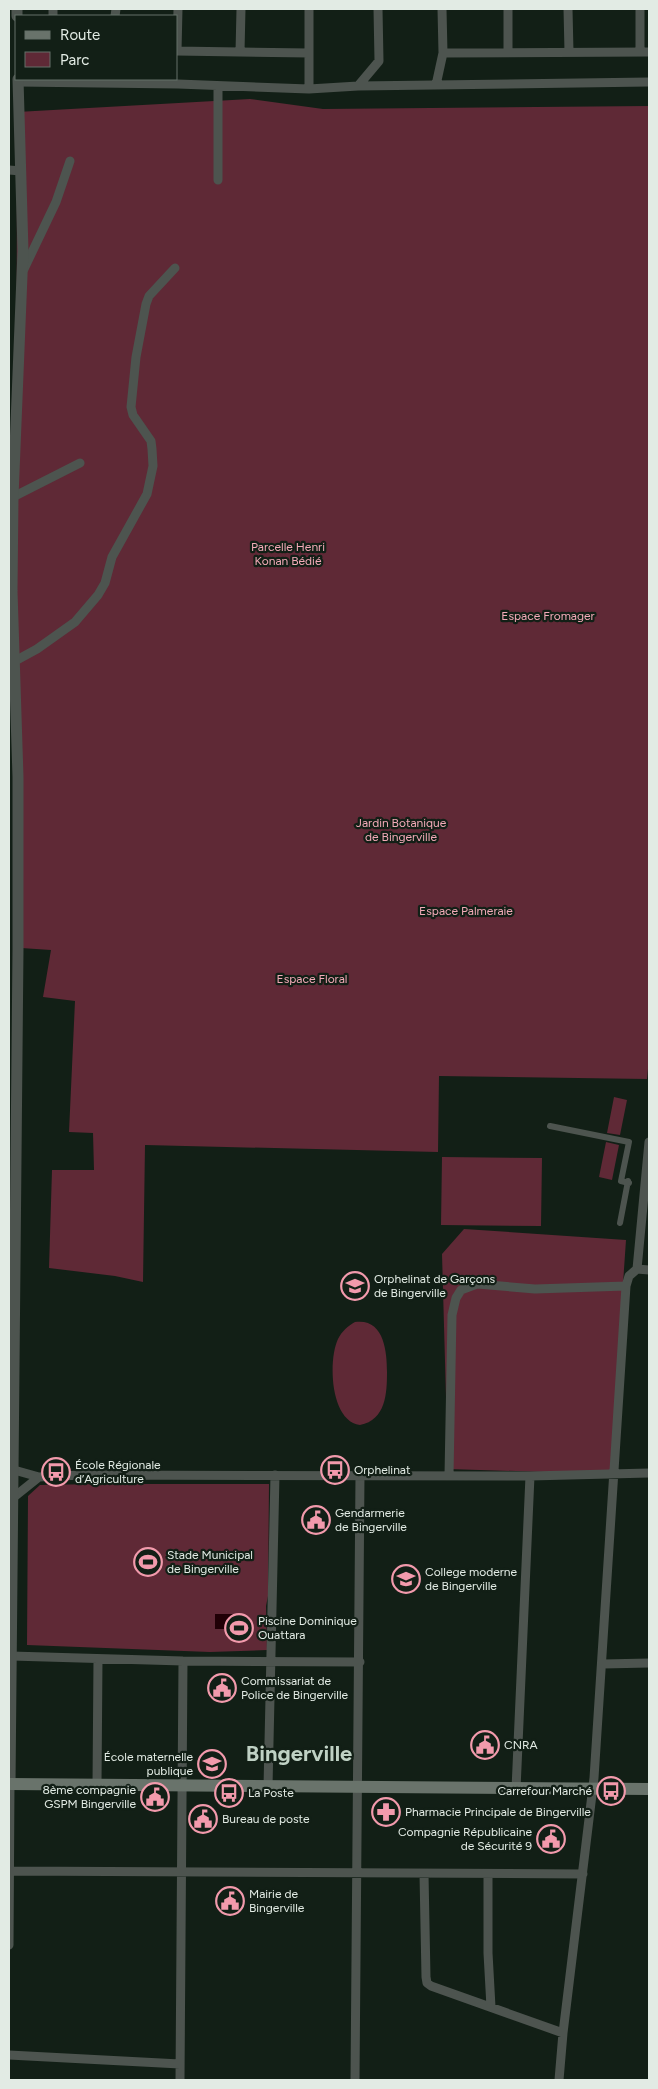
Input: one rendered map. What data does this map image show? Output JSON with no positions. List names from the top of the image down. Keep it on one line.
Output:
{"districts":["Bingerville"],"parks":["Parcelle Henri Konan Bédié","Espace Fromager","Jardin Botanique de Bingerville","Espace Palmeraie","Espace Floral"],"places":{"school or university":["Orphelinat de Garçons de Bingerville","College moderne de Bingerville","École maternelle publique"],"bus stop":["Orphelinat","École Régionale d’Agriculture","Carrefour Marché","La Poste"],"public building":["Gendarmerie de Bingerville","Commissariat de Police de Bingerville","CNRA","8ème compagnie GSPM Bingerville","Bureau de poste","Compagnie Républicaine de Sécurité 9","Mairie de Bingerville"],"sports":["Stade Municipal de Bingerville","Piscine Dominique Ouattara"],"pharmacy":["Pharmacie Principale de Bingerville"]},"legend":["Route","Parc"]}
